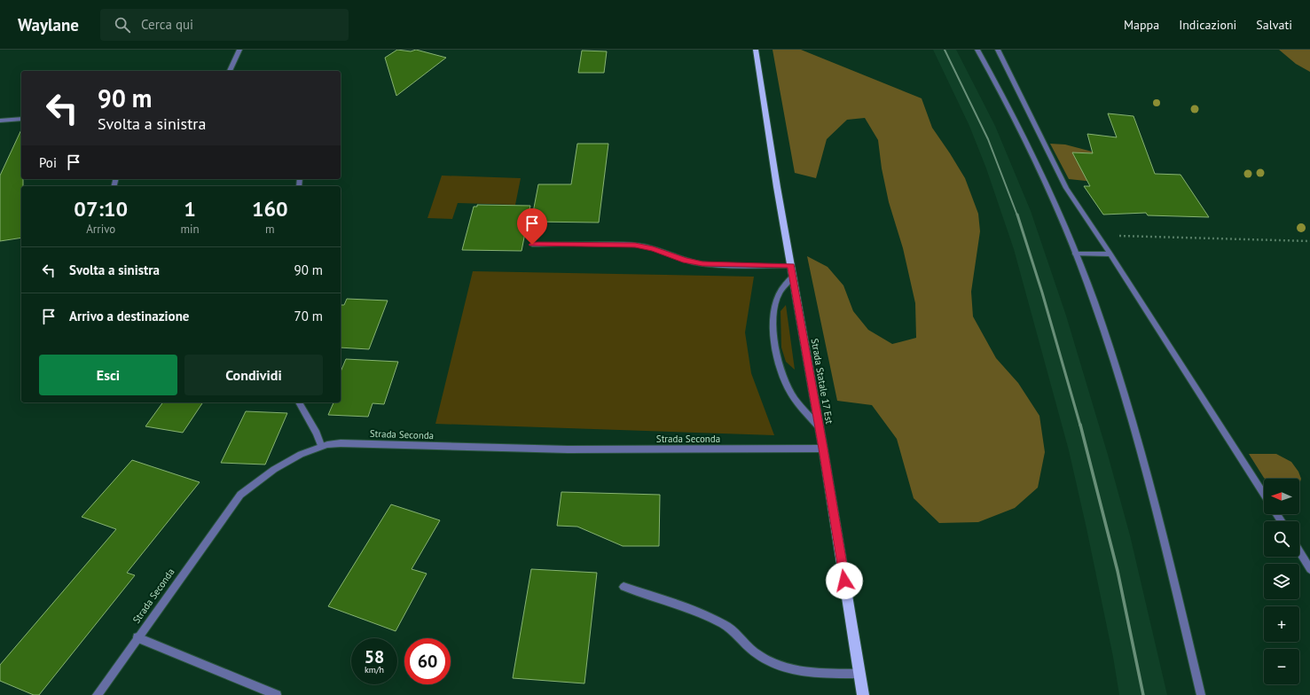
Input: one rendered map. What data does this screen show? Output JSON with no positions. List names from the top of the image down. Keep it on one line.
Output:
{"streets":{"main road":["Strada Statale 17 Est"],"street":["Strada Seconda"]},"crossings":[["Strada Statale 17 Est","Strada Seconda"]],"north":"left","page":{"header":"Waylane","search":"Cerca qui","nav":["Mappa","Indicazioni","Salvati"],"turn":["90 m","Svolta a sinistra"],"then":"Poi","eta":["07:10","Arrivo","1","min","160","m"],"list":[{"name":"Svolta a sinistra","value":"90 m"},{"name":"Arrivo a destinazione","value":"70 m"}],"buttons":["Esci","Condividi"],"map_buttons":["+","−"],"speed":"58 km/h","limit":"60"}}
